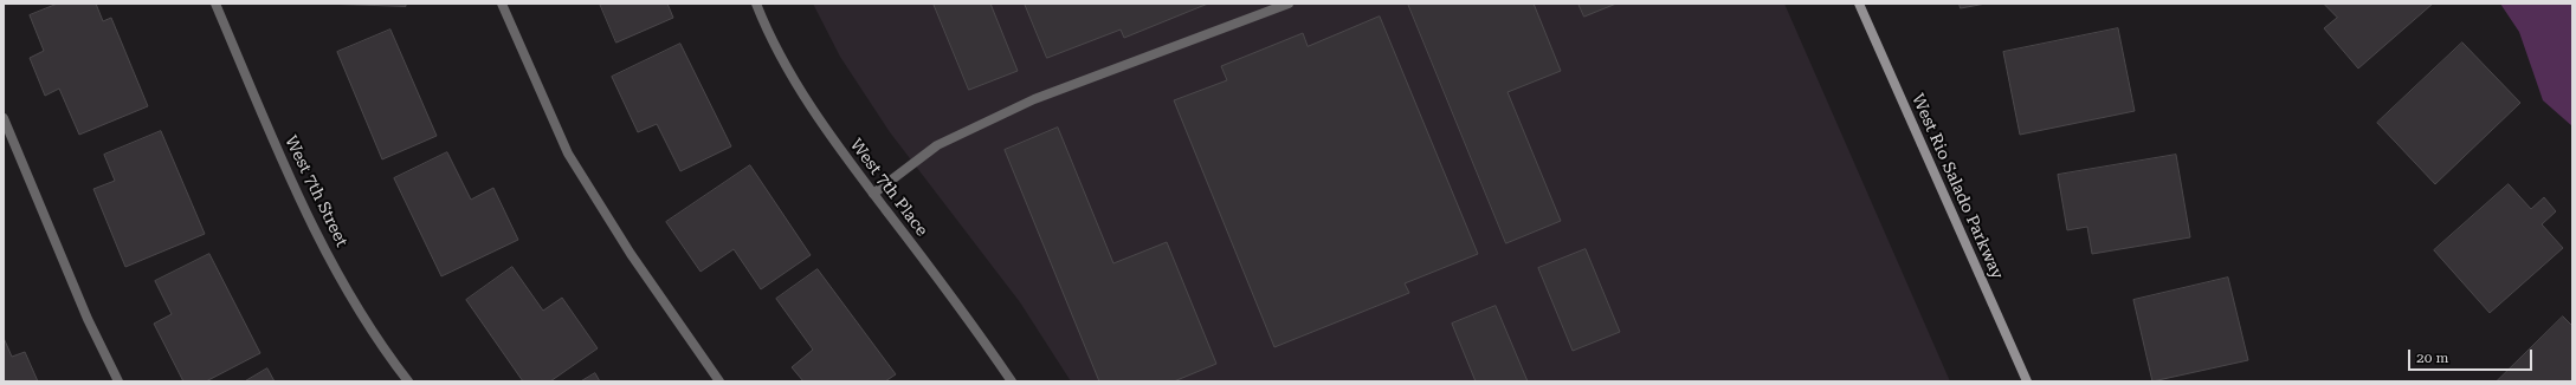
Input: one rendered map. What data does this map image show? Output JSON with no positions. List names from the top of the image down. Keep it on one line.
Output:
{"streets":{"main road":["West Rio Salado Parkway"],"street":["West 7th Place","West 7th Street"]},"scale_bar":"20 m"}
